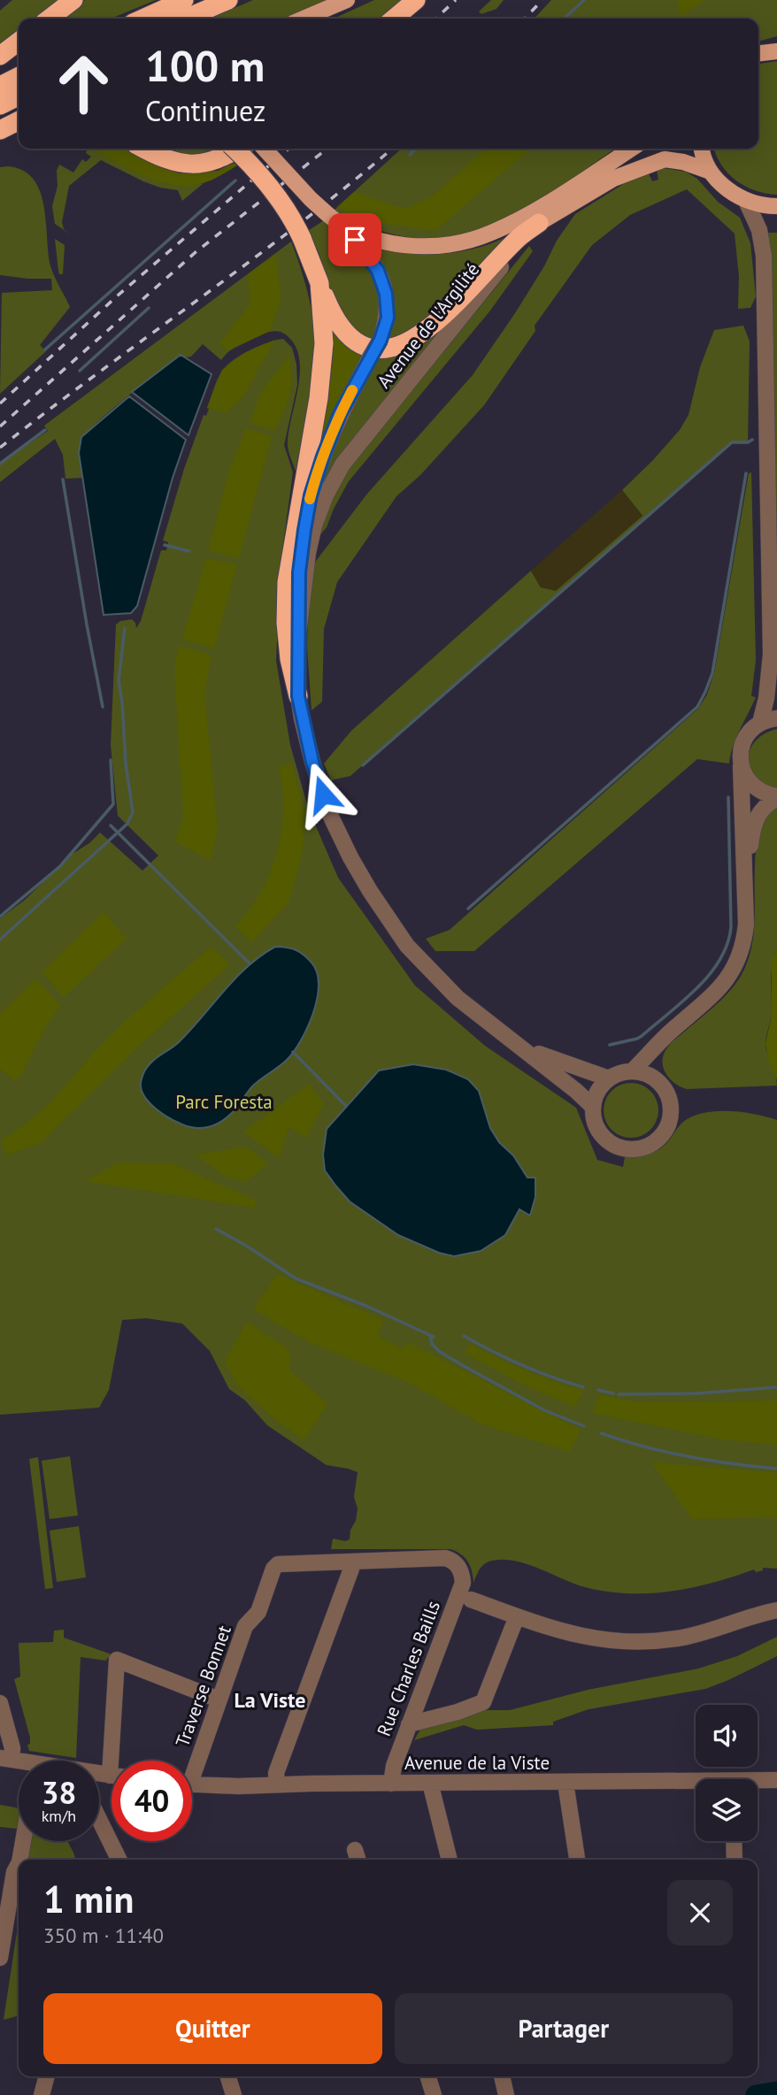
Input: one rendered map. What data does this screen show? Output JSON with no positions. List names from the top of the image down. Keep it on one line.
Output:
{"streets":{"main road":["Avenue de l'Argilité"],"street":["Rue Charles Baills","Traverse Bonnet","Avenue de la Viste"]},"crossings":[["Rue Charles Baills","Traverse Bonnet"],["Rue Charles Baills","Avenue de la Viste"]],"districts":["La Viste"],"parks":["Parc Foresta"],"page":{"turn":["100 m","Continuez"],"speed":"38 km/h","limit":"40","heading":["1 min","350 m · 11:40"],"buttons":["Quitter","Partager"]}}
